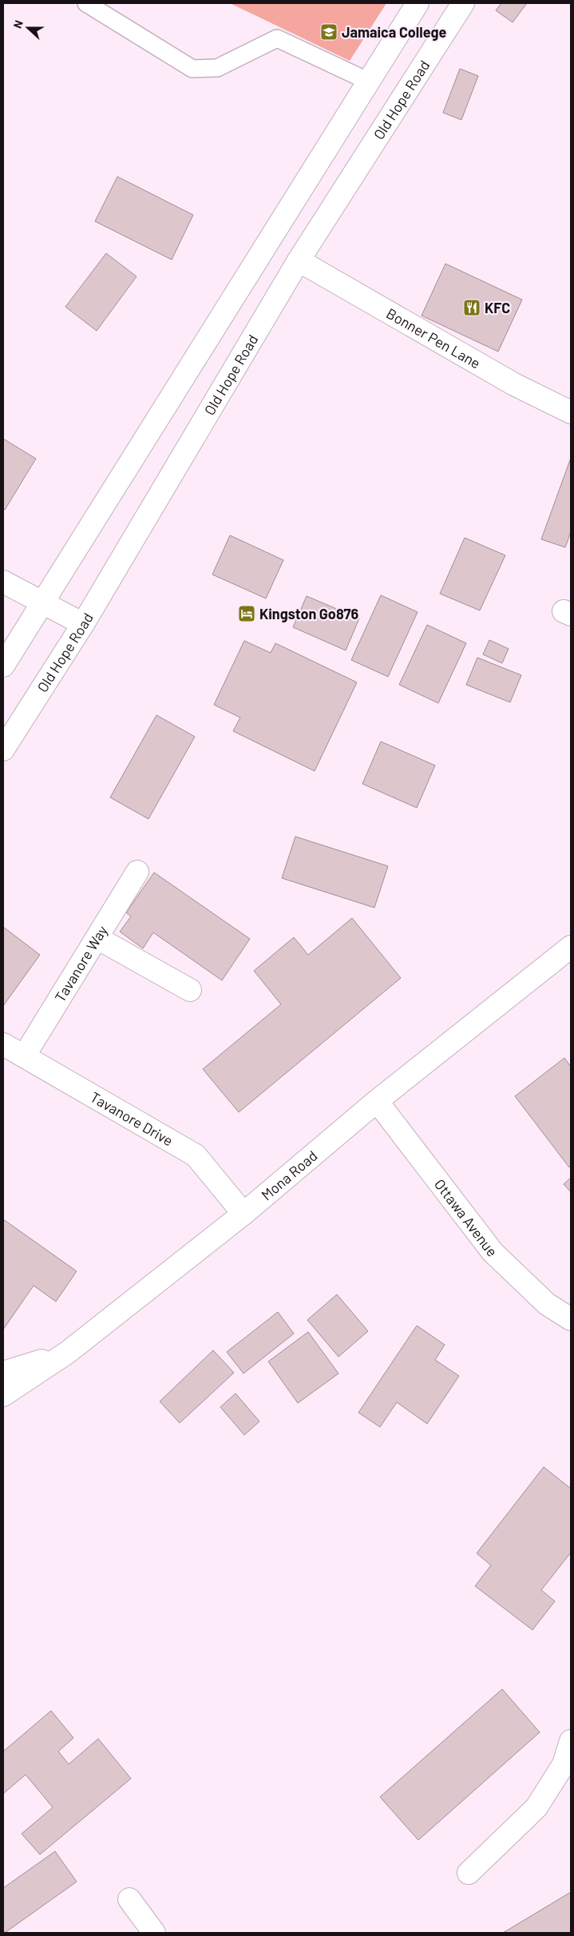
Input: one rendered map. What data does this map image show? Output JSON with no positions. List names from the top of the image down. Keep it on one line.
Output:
{"streets":{"street":["Old Hope Road","Bonner Pen Lane","Tavanore Way","Tavanore Drive","Mona Road","Ottawa Avenue"]},"crossings":[["Old Hope Road","Bonner Pen Lane"],["Tavanore Way","Tavanore Drive"],["Tavanore Drive","Mona Road"],["Mona Road","Ottawa Avenue"]],"places":{"school or university":["Jamaica College"],"restaurant":["KFC"],"hotel":["Kingston Go876"]},"north":"left"}
